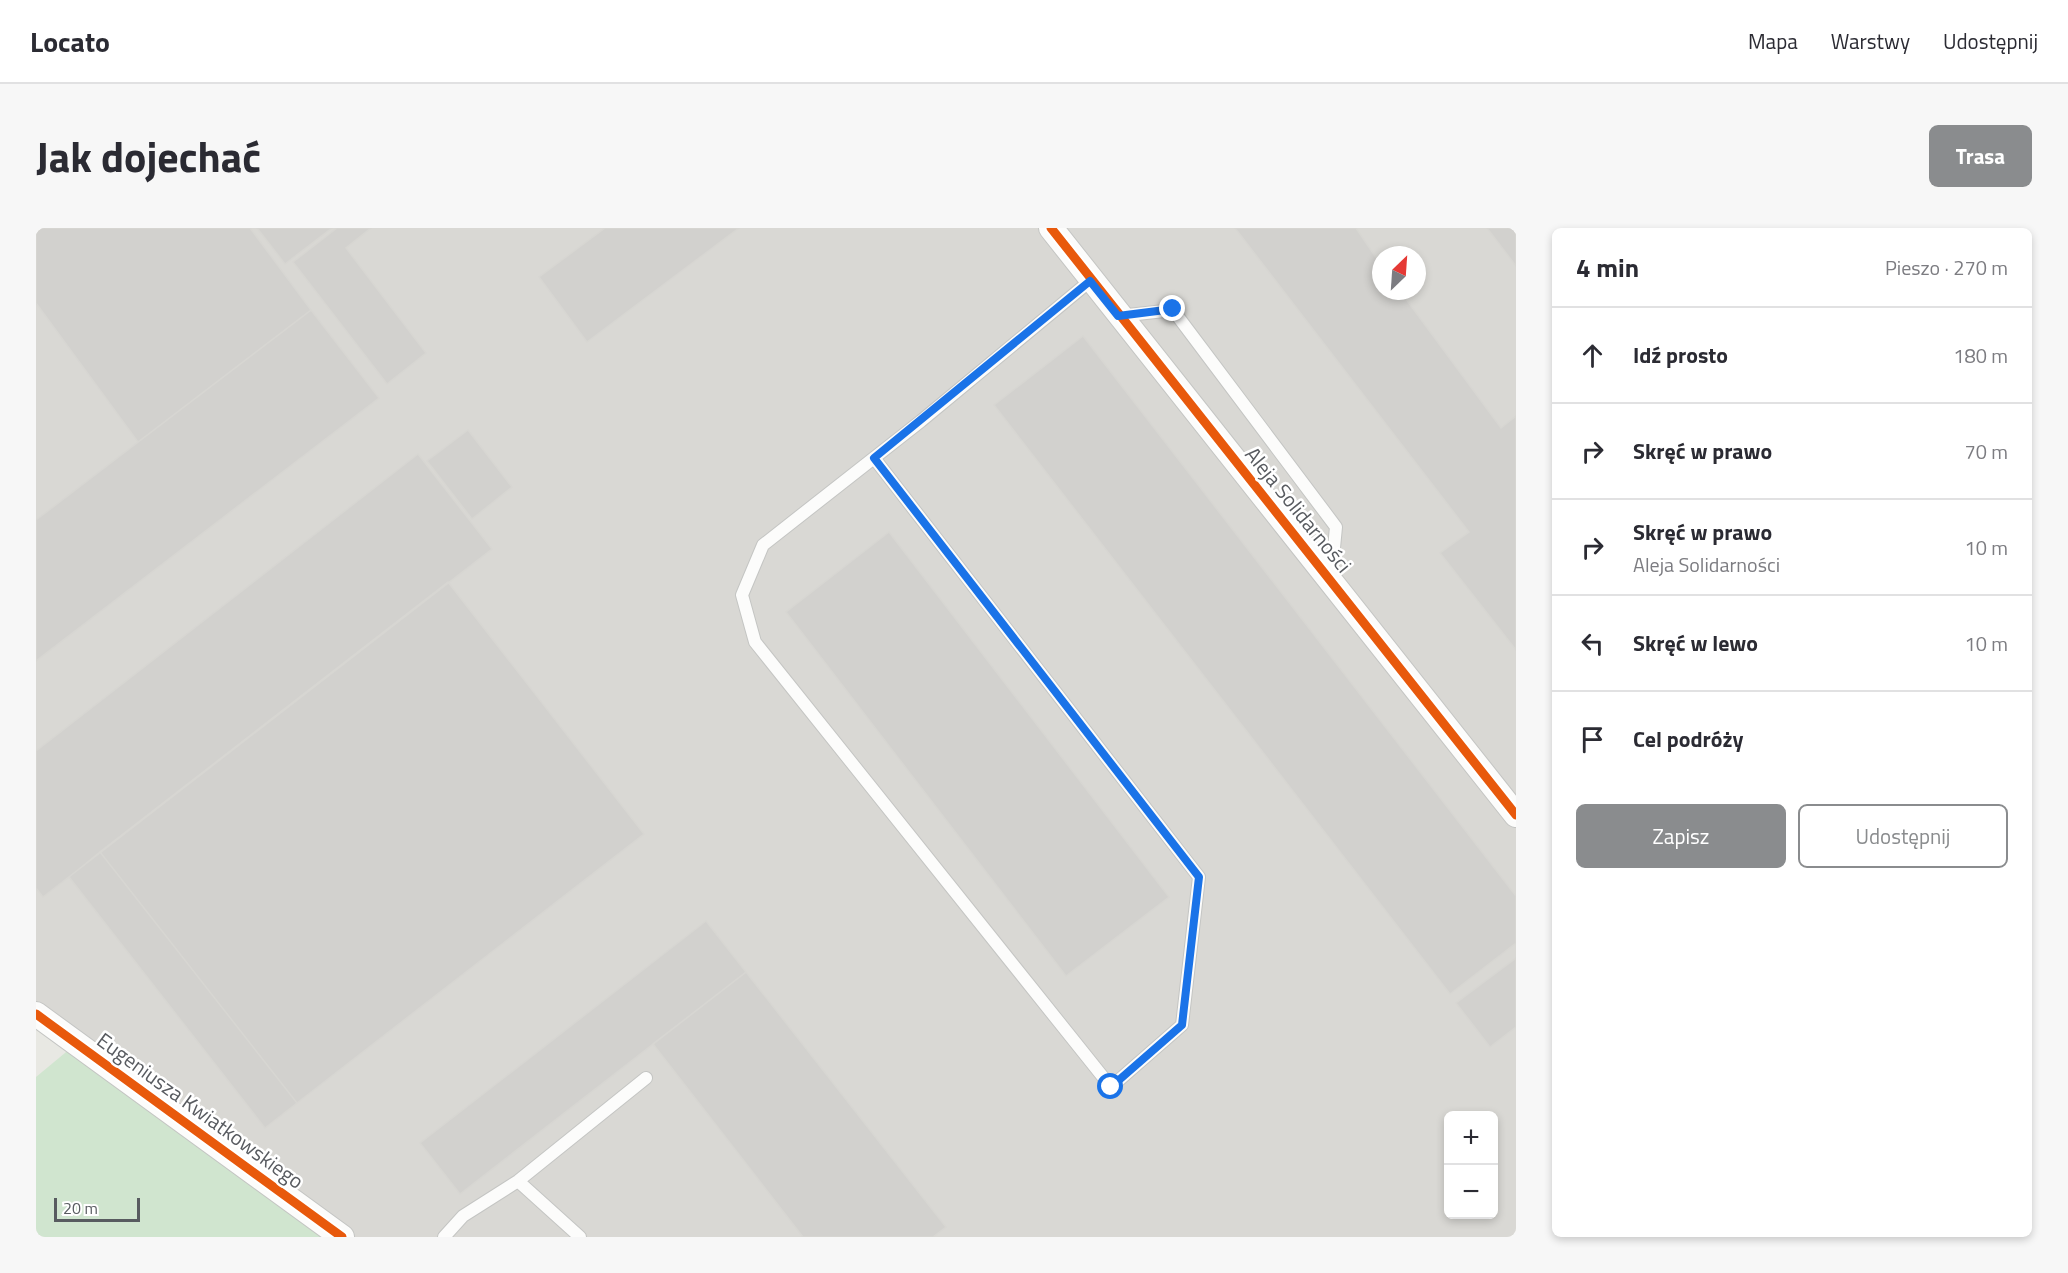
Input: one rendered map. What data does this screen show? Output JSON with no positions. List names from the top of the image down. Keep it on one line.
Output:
{"streets":{"street":["Aleja Solidarności","Eugeniusza Kwiatkowskiego"]},"scale_bar":"20 m","north":"top right","page":{"header":"Locato","nav":["Mapa","Warstwy","Udostępnij"],"title":"Jak dojechać","buttons":["Trasa",["Zapisz","Udostępnij"]],"heading":["4 min","Pieszo · 270 m"],"list":[["Idź prosto","180 m"],["Skręć w prawo","70 m"],["Skręć w prawo","Aleja Solidarności","10 m"],["Skręć w lewo","10 m"],"Cel podróży"],"map_buttons":["+","−"],"scale":"20 m"}}
